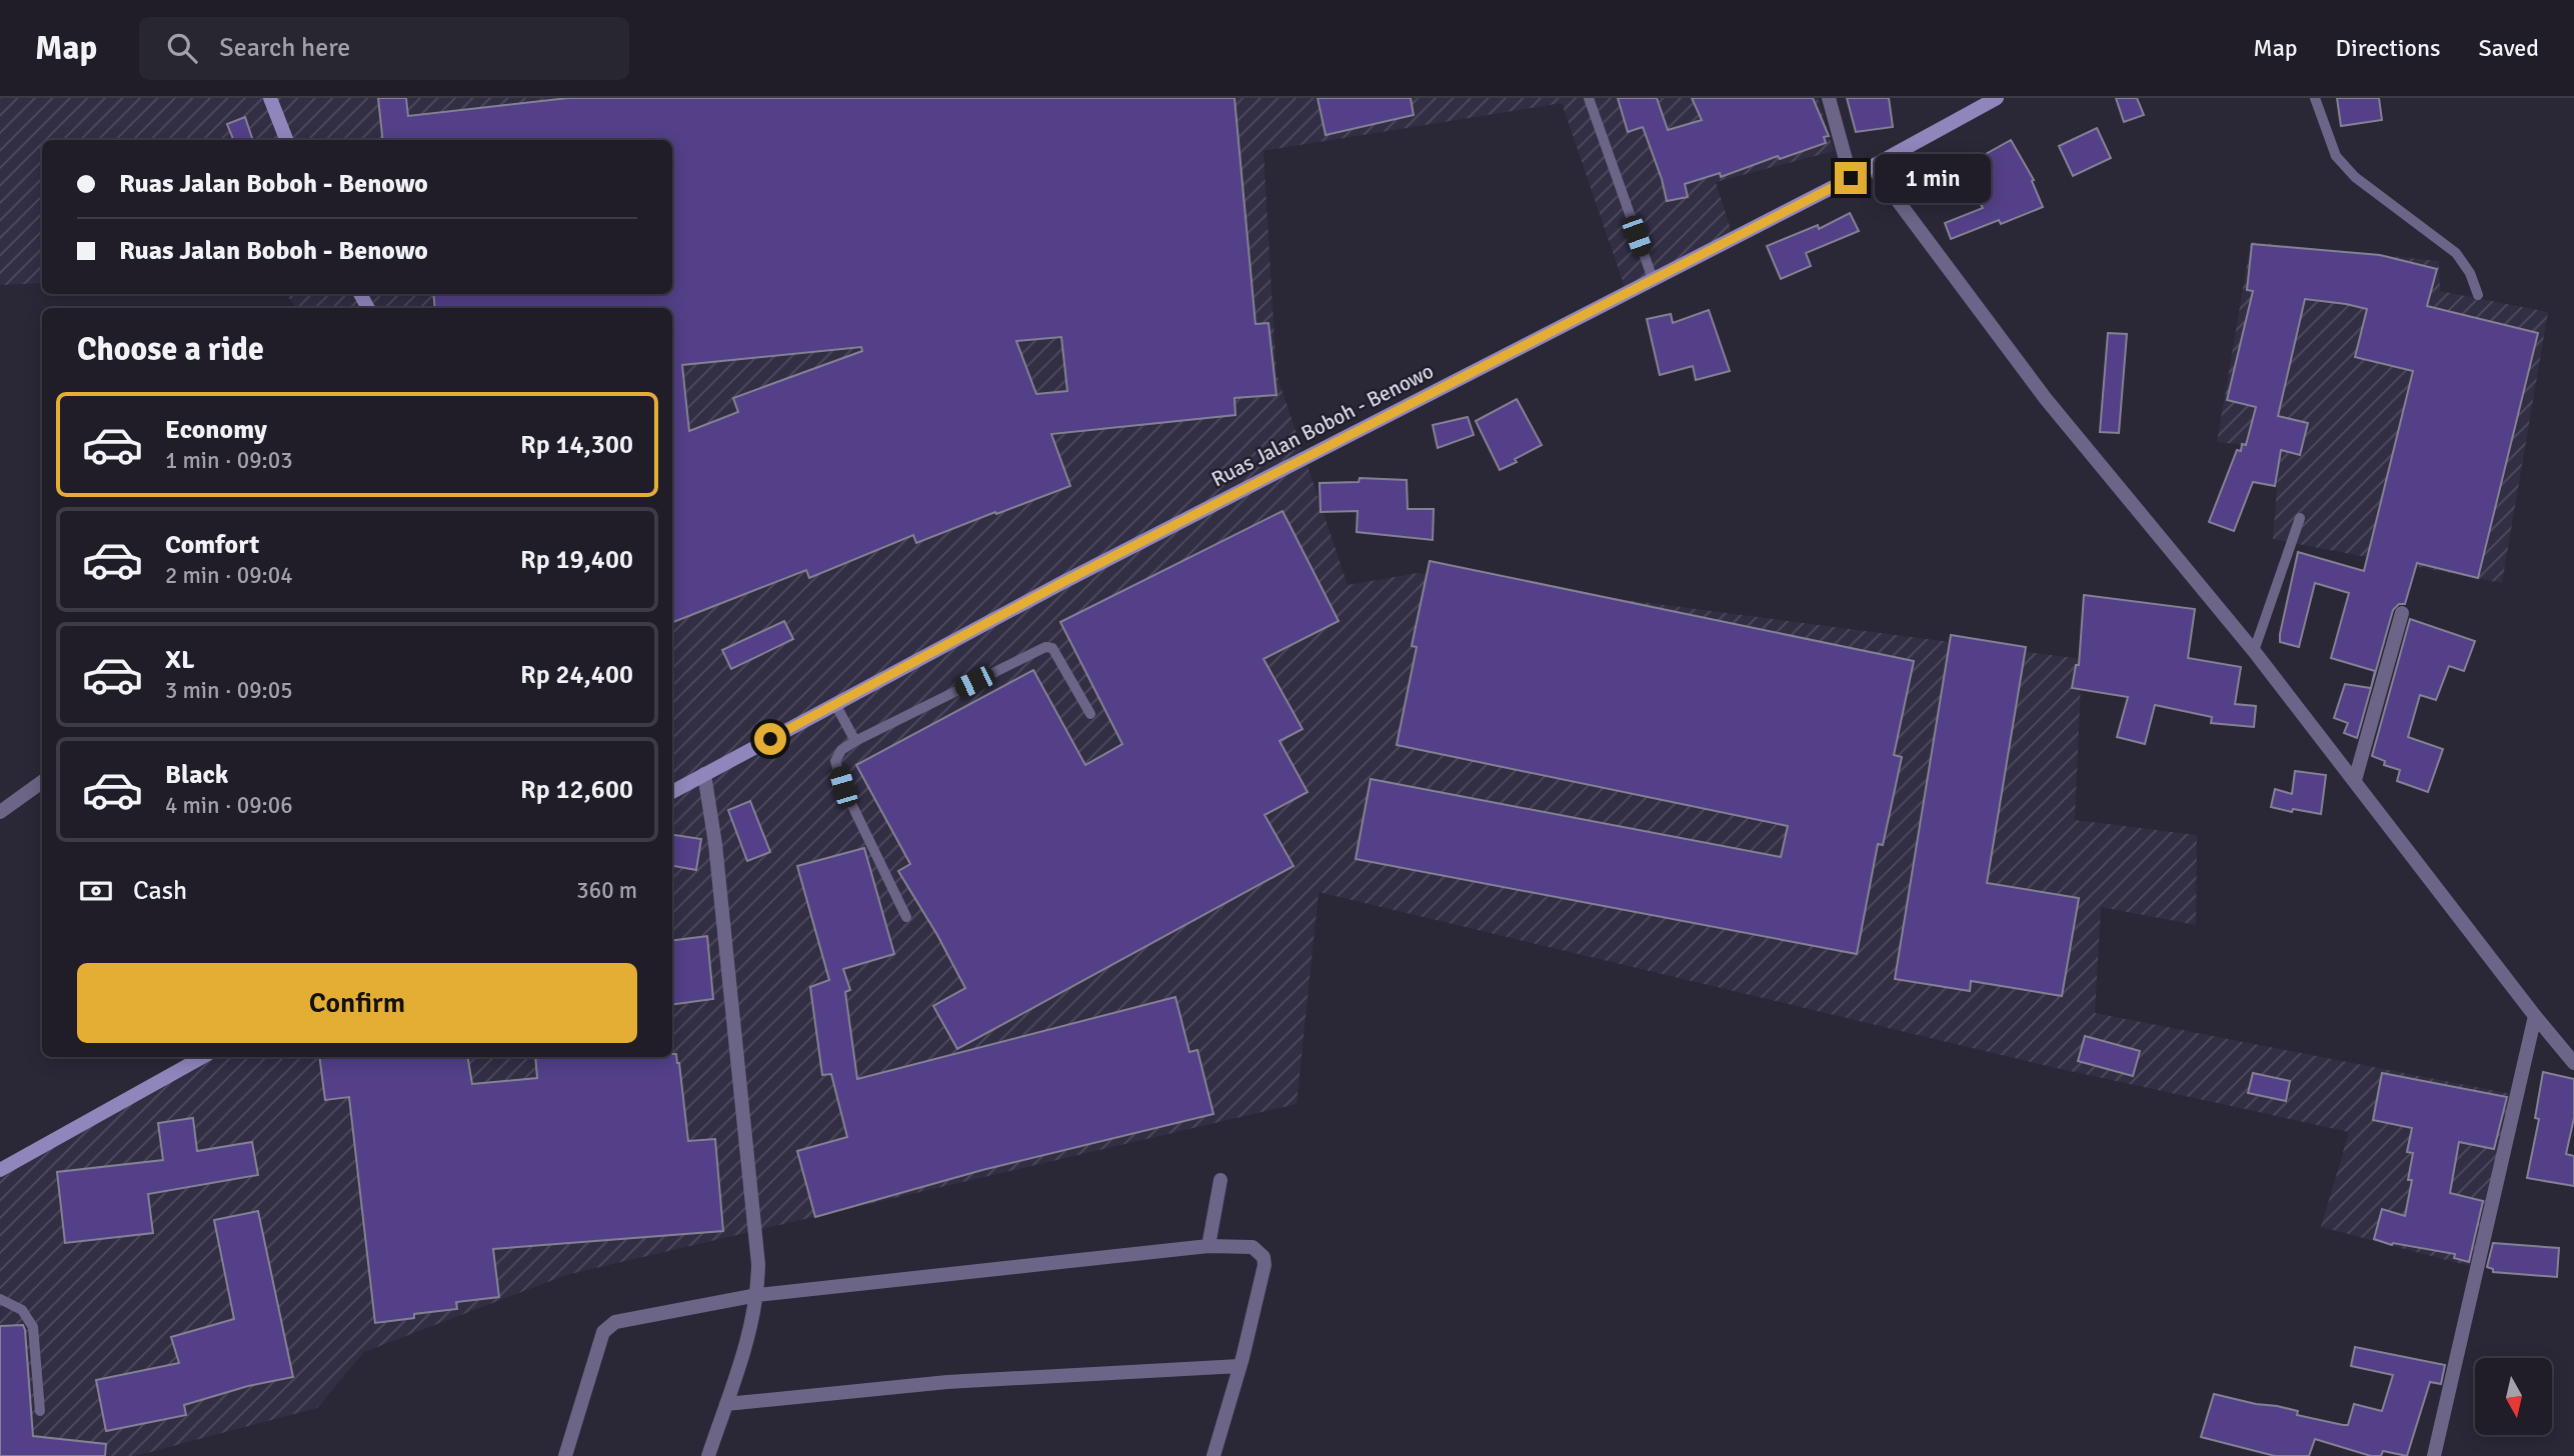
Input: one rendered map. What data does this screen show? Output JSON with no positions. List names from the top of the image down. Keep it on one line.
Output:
{"streets":{"main road":["Ruas Jalan Boboh - Benowo"]},"north":"bottom","page":{"header":"Map","search":"Search here","nav":["Map","Directions","Saved"],"banner":["Ruas Jalan Boboh - Benowo","Ruas Jalan Boboh - Benowo"],"bubble":"1 min","heading":"Choose a ride","list":[{"name":"Economy","note":"1 min · 09:03","value":"Rp 14,300"},{"name":"Comfort","note":"2 min · 09:04","value":"Rp 19,400"},{"name":"XL","note":"3 min · 09:05","value":"Rp 24,400"},{"name":"Black","note":"4 min · 09:06","value":"Rp 12,600"}],"pay":["Cash","360 m"],"buttons":"Confirm"}}
